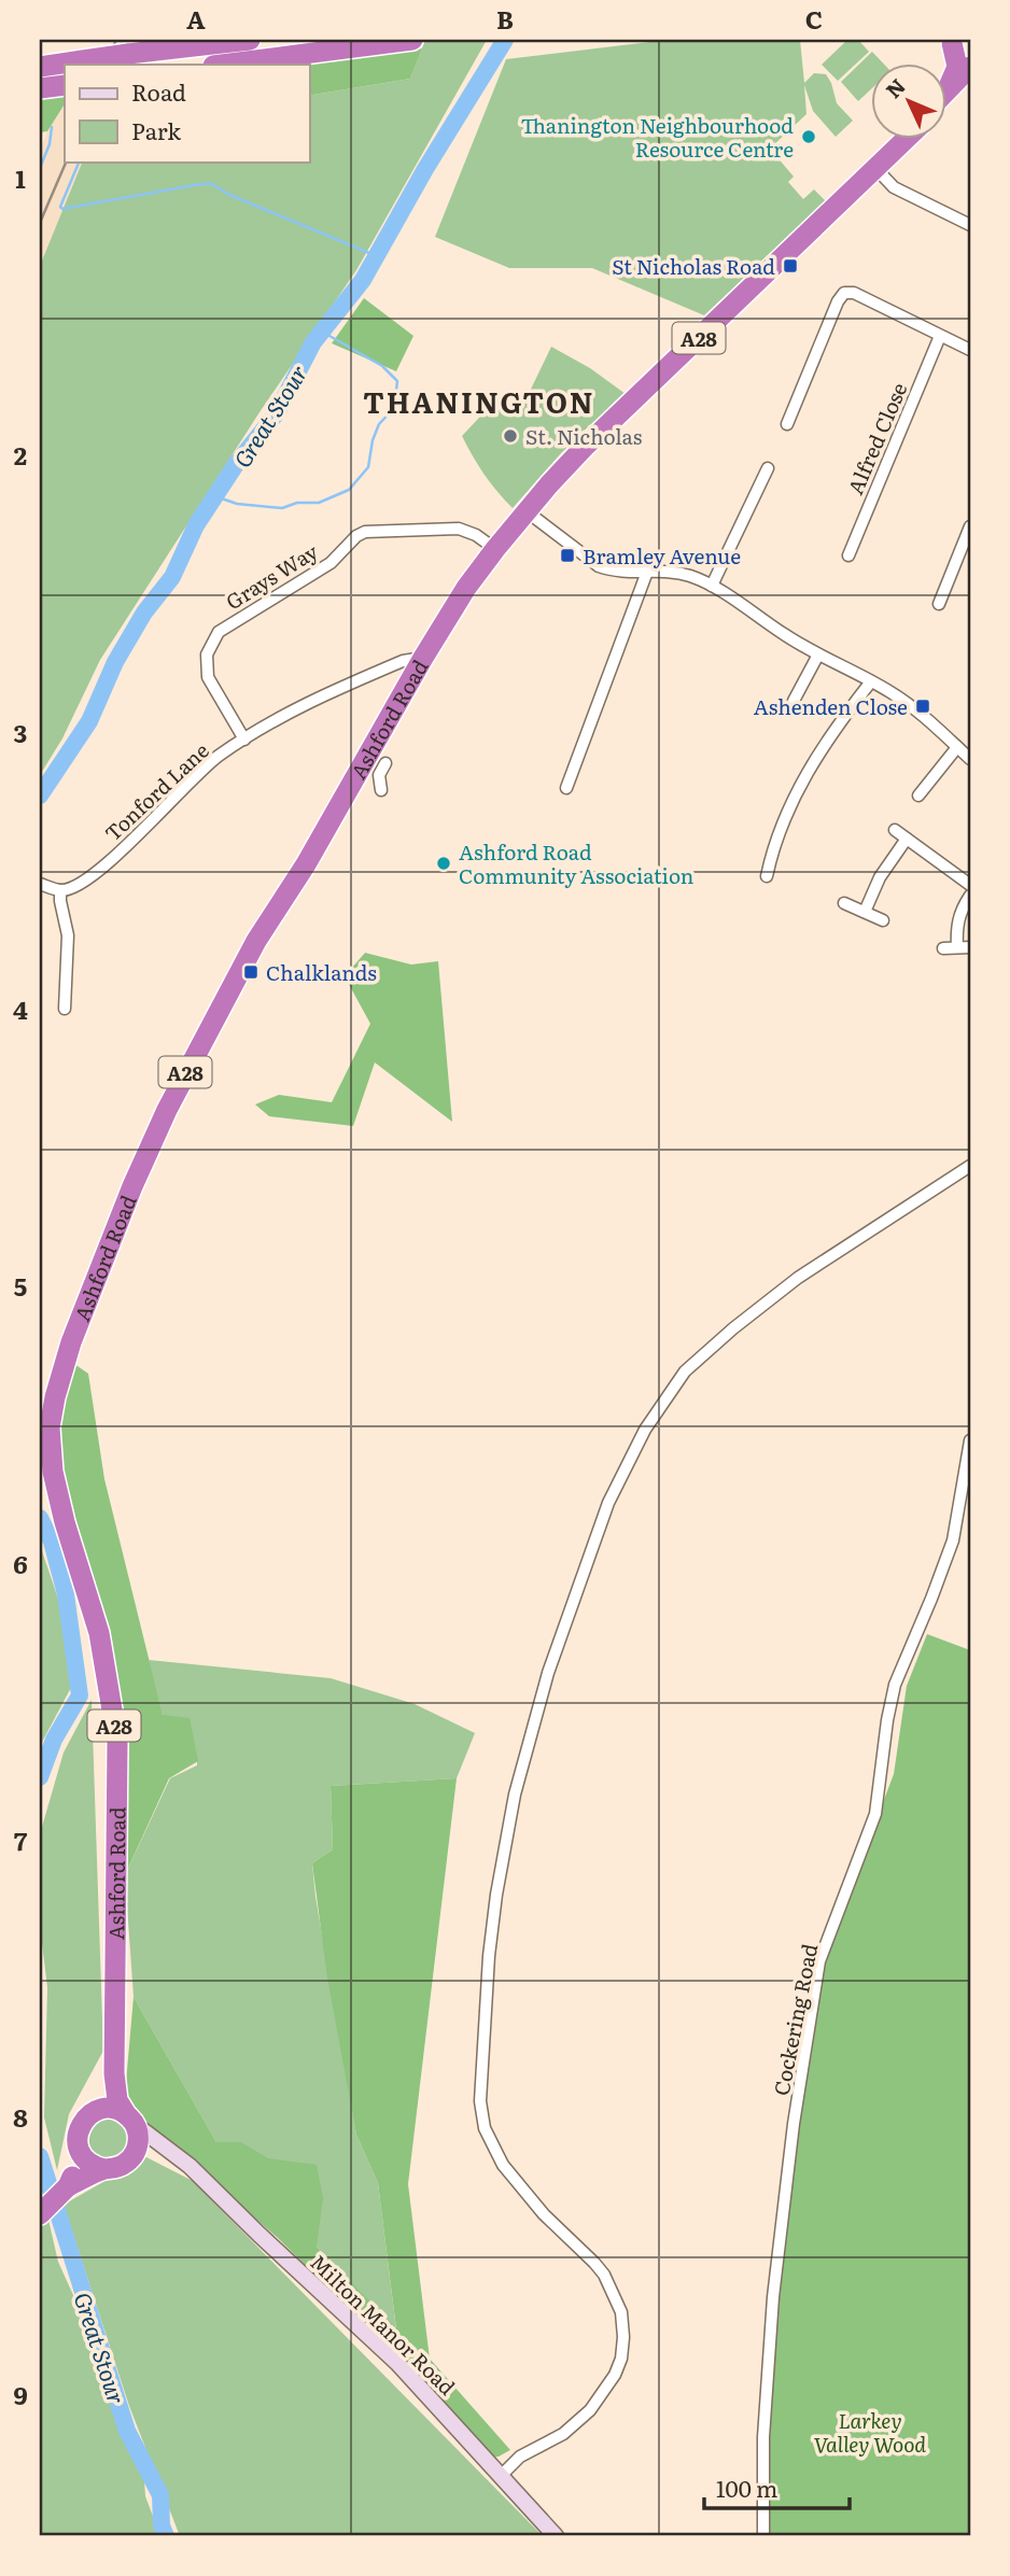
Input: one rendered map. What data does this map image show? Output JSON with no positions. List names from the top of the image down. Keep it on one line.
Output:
{"streets":{"highway":["A28","Ashford Road"],"street":["Alfred Close","Grays Way","Tonford Lane","Cockering Road","Milton Manor Road"]},"crossings":[["A28","Grays Way"],["A28","Ashford Road"],["Grays Way","Ashford Road"],["Grays Way","Tonford Lane"],["Ashford Road","Tonford Lane"],["Ashford Road","Milton Manor Road"]],"districts":["THANINGTON"],"water":["Great Stour"],"parks":["Larkey Valley Wood"],"places":{"other":["Thanington Neighbourhood Resource Centre","St. Nicholas","Ashford Road Community Association"],"transit":["St Nicholas Road","Bramley Avenue","Ashenden Close","Chalklands"]},"legend":["Road","Park"],"scale_bar":"100 m","north":"top left","grid":{"columns":["A","B","C"],"rows":["1","2","3","4","5","6","7","8","9"]}}
